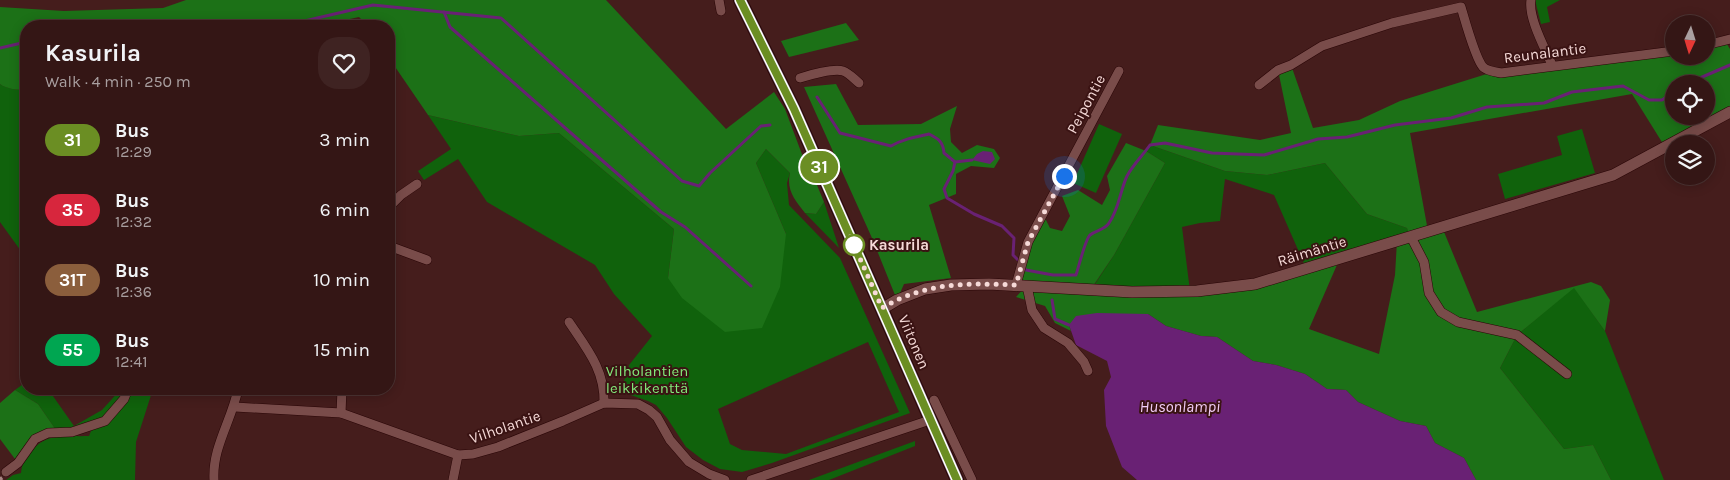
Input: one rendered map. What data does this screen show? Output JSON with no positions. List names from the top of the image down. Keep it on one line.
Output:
{"streets":{"main road":["Viitonen"],"street":["Reunalantie","Peipontie","Räimäntie","Vilholantie"]},"crossings":[["Peipontie","Räimäntie"],["Räimäntie","Viitonen"]],"water":["Husonlampi"],"parks":["Vilholantien leikkikenttä"],"places":["Kasurila"],"lines":["bus line 31"],"north":"bottom","page":{"on_map":"31","heading":["Kasurila","Walk · 4 min · 250 m"],"list":[{"mark":"31","name":"Bus","note":"12:29","value":"3 min"},{"mark":"35","name":"Bus","note":"12:32","value":"6 min"},{"mark":"31T","name":"Bus","note":"12:36","value":"10 min"},{"mark":"55","name":"Bus","note":"12:41","value":"15 min"}]}}
